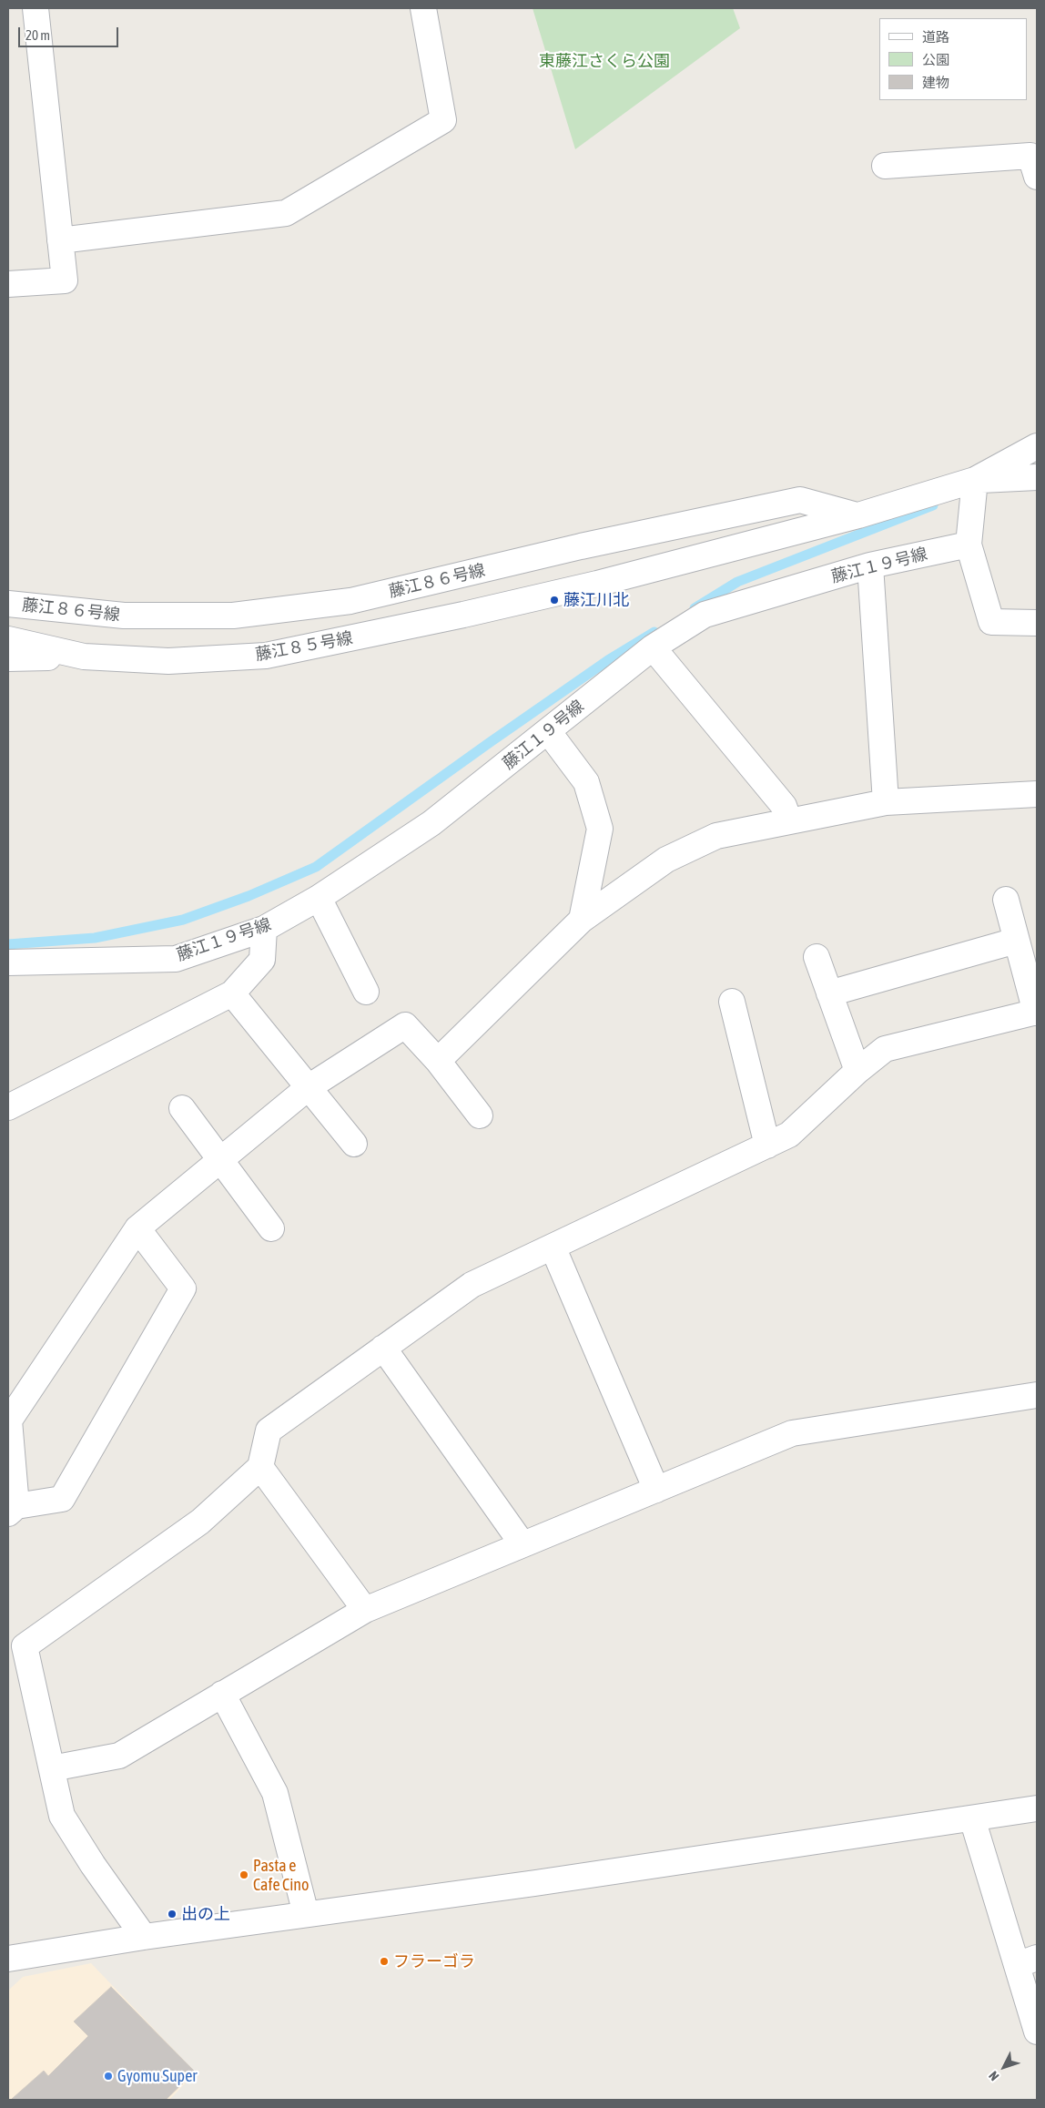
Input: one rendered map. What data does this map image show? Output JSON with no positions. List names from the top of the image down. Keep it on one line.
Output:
{"streets":{"street":["藤江１９号線","藤江８６号線","藤江８５号線"]},"crossings":[["藤江８６号線","藤江８５号線"]],"parks":["東藤江さくら公園"],"places":["藤江川北","Pasta e Cafe Cino","出の上","フラーゴラ","Gyomu Super"],"legend":["道路","公園","建物"],"scale_bar":"20 m","north":"bottom left"}
